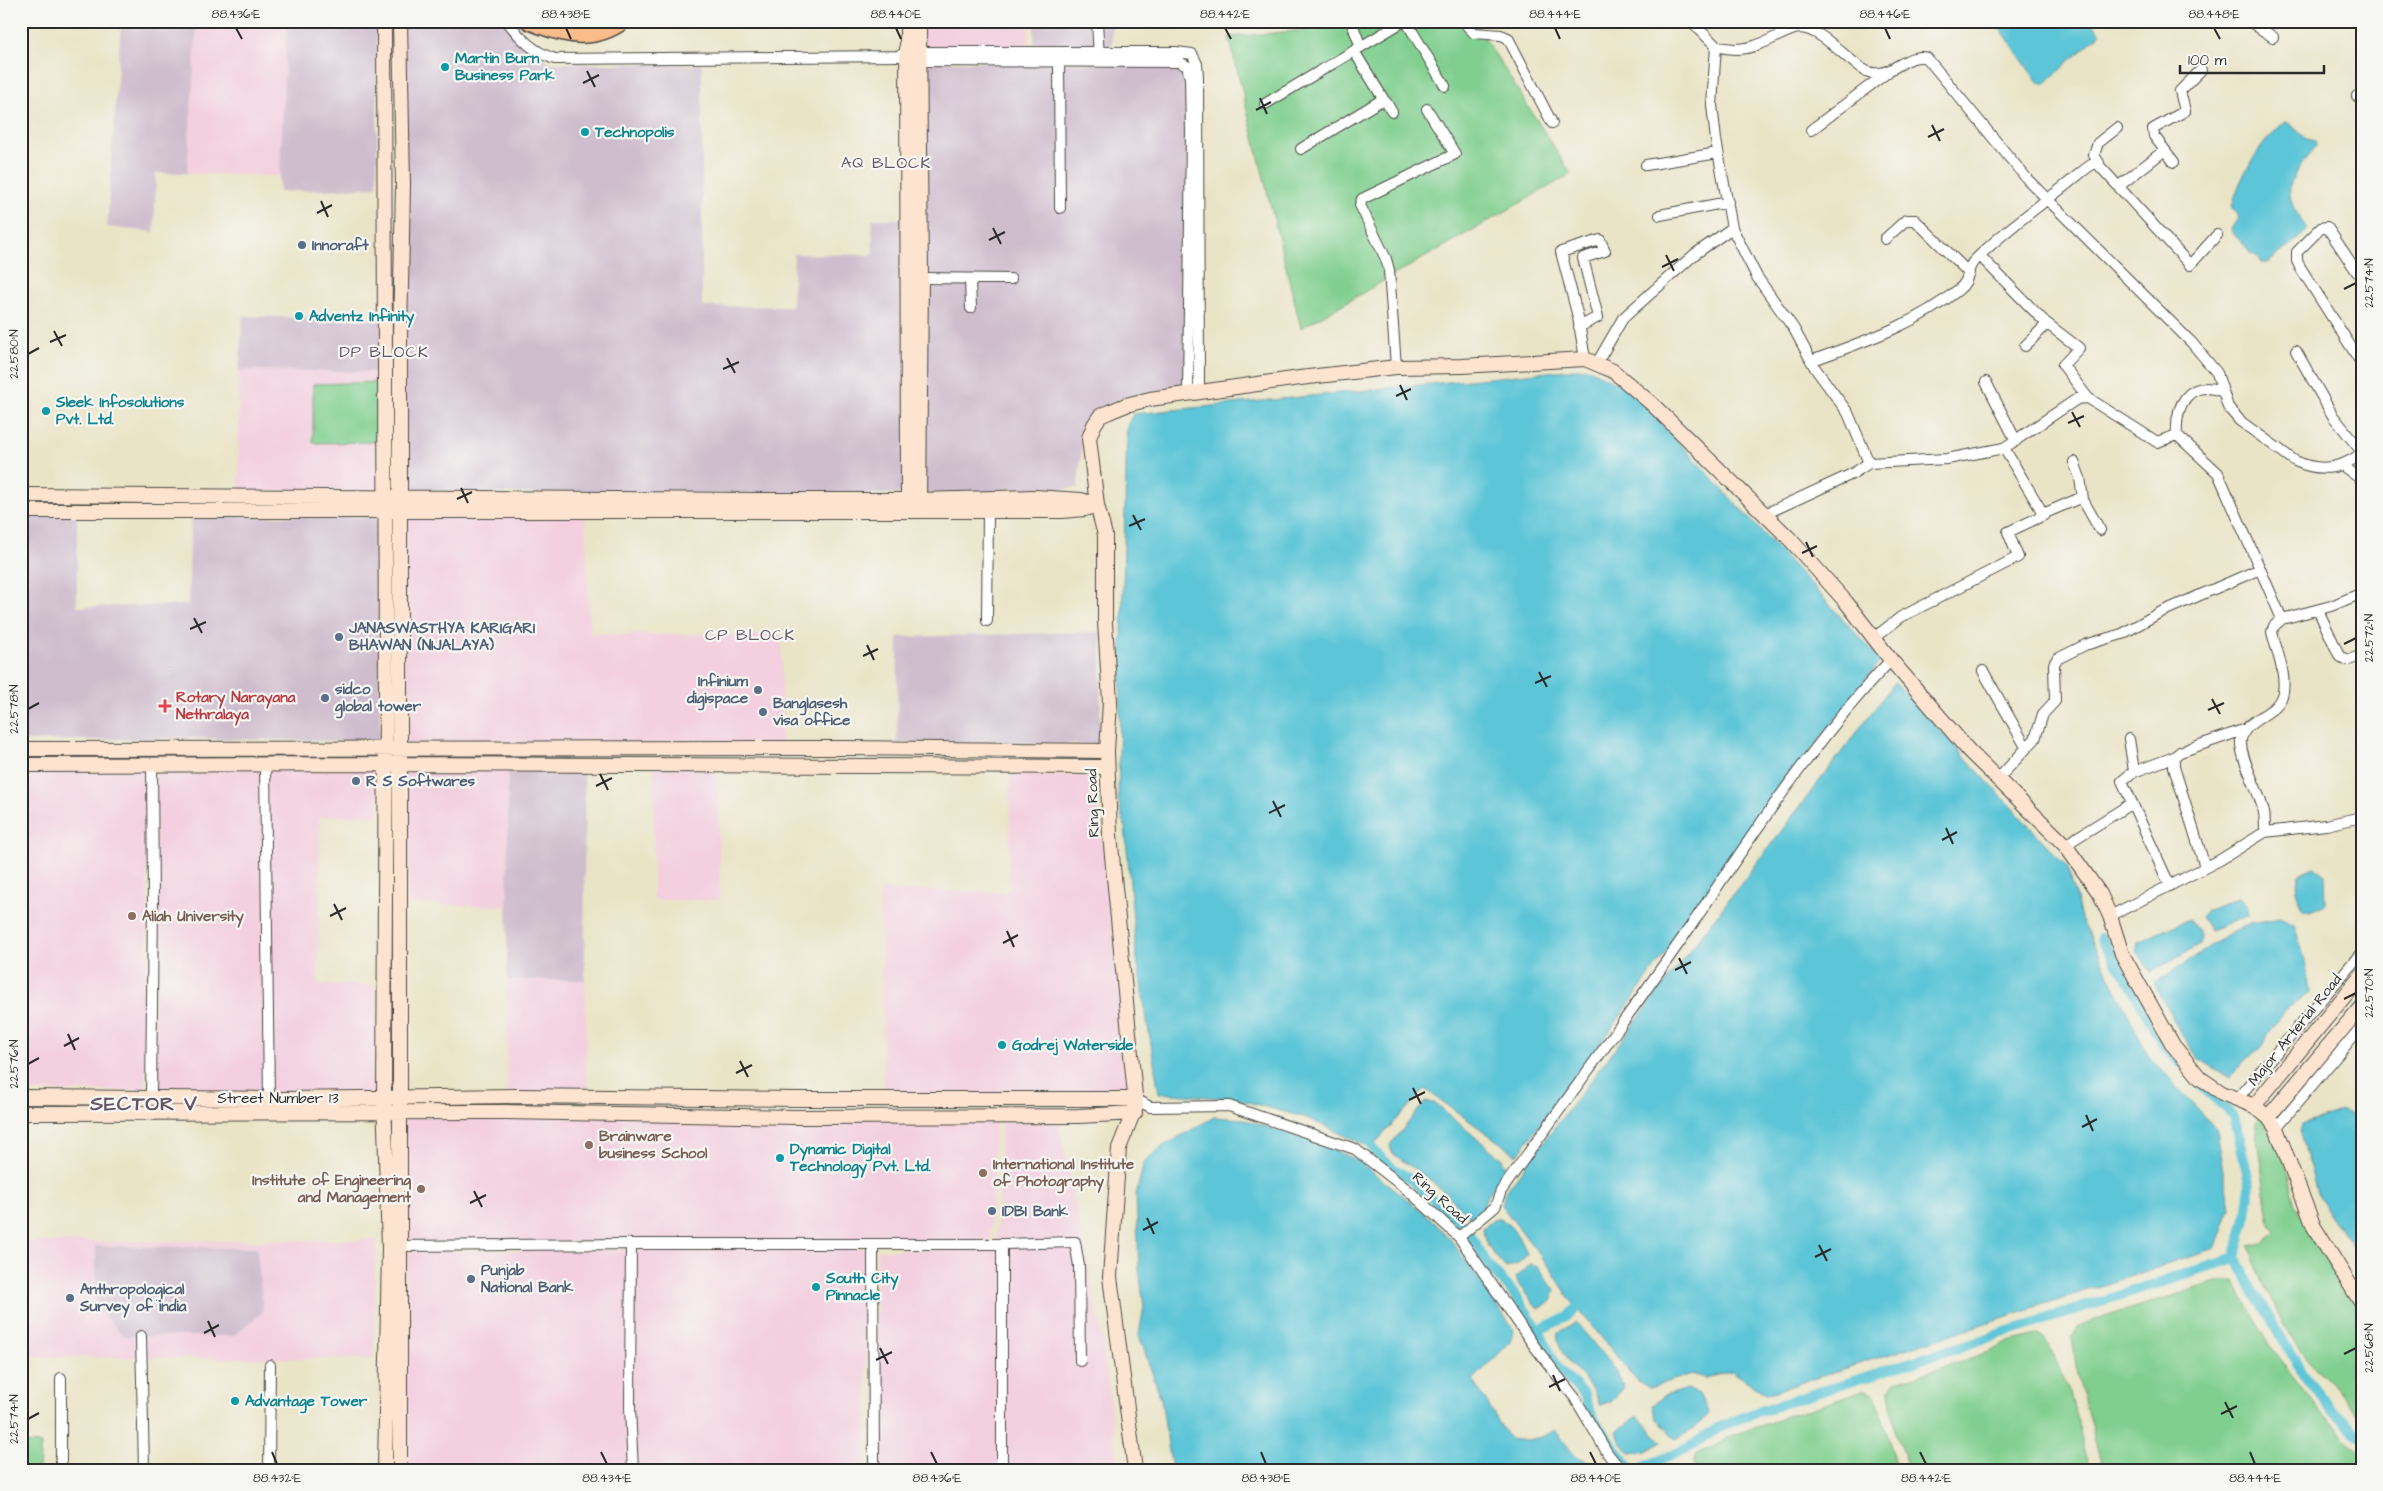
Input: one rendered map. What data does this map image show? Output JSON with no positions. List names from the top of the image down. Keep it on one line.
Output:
{"streets":{"street":["Ring Road","Major Arterial Road","Street Number 13"]},"crossings":[["Ring Road","Street Number 13"]],"districts":["AQ BLOCK","DP BLOCK","CP BLOCK","SECTOR V"],"places":{"other":["Martin Burn Business Park","Technopolis","Innoraft","Adventz Infinity","Sleek Infosolutions Pvt. Ltd.","JANASWASTHYA KARIGARI BHAWAN (NIJALAYA)","Infinium digispace","sidco global tower","Banglasesh visa office","R S Softwares","Aliah University","Godrej Waterside","Brainware business School","Dynamic Digital Technology Pvt. Ltd.","International Institute of Photography","Institute of Engineering and Management","IDBI Bank","Punjab National Bank","South City Pinnacle","Anthropological Survey of india","Advantage Tower"],"health":["Rotary Narayana Nethralaya"]},"scale_bar":"100 m","coordinates":["88.436°E","88.438°E","88.440°E","88.442°E","88.444°E","88.446°E","88.448°E","22.574°N","22.580°N","22.572°N","22.578°N","22.570°N","22.576°N","22.568°N","88.432°E","88.434°E"]}
